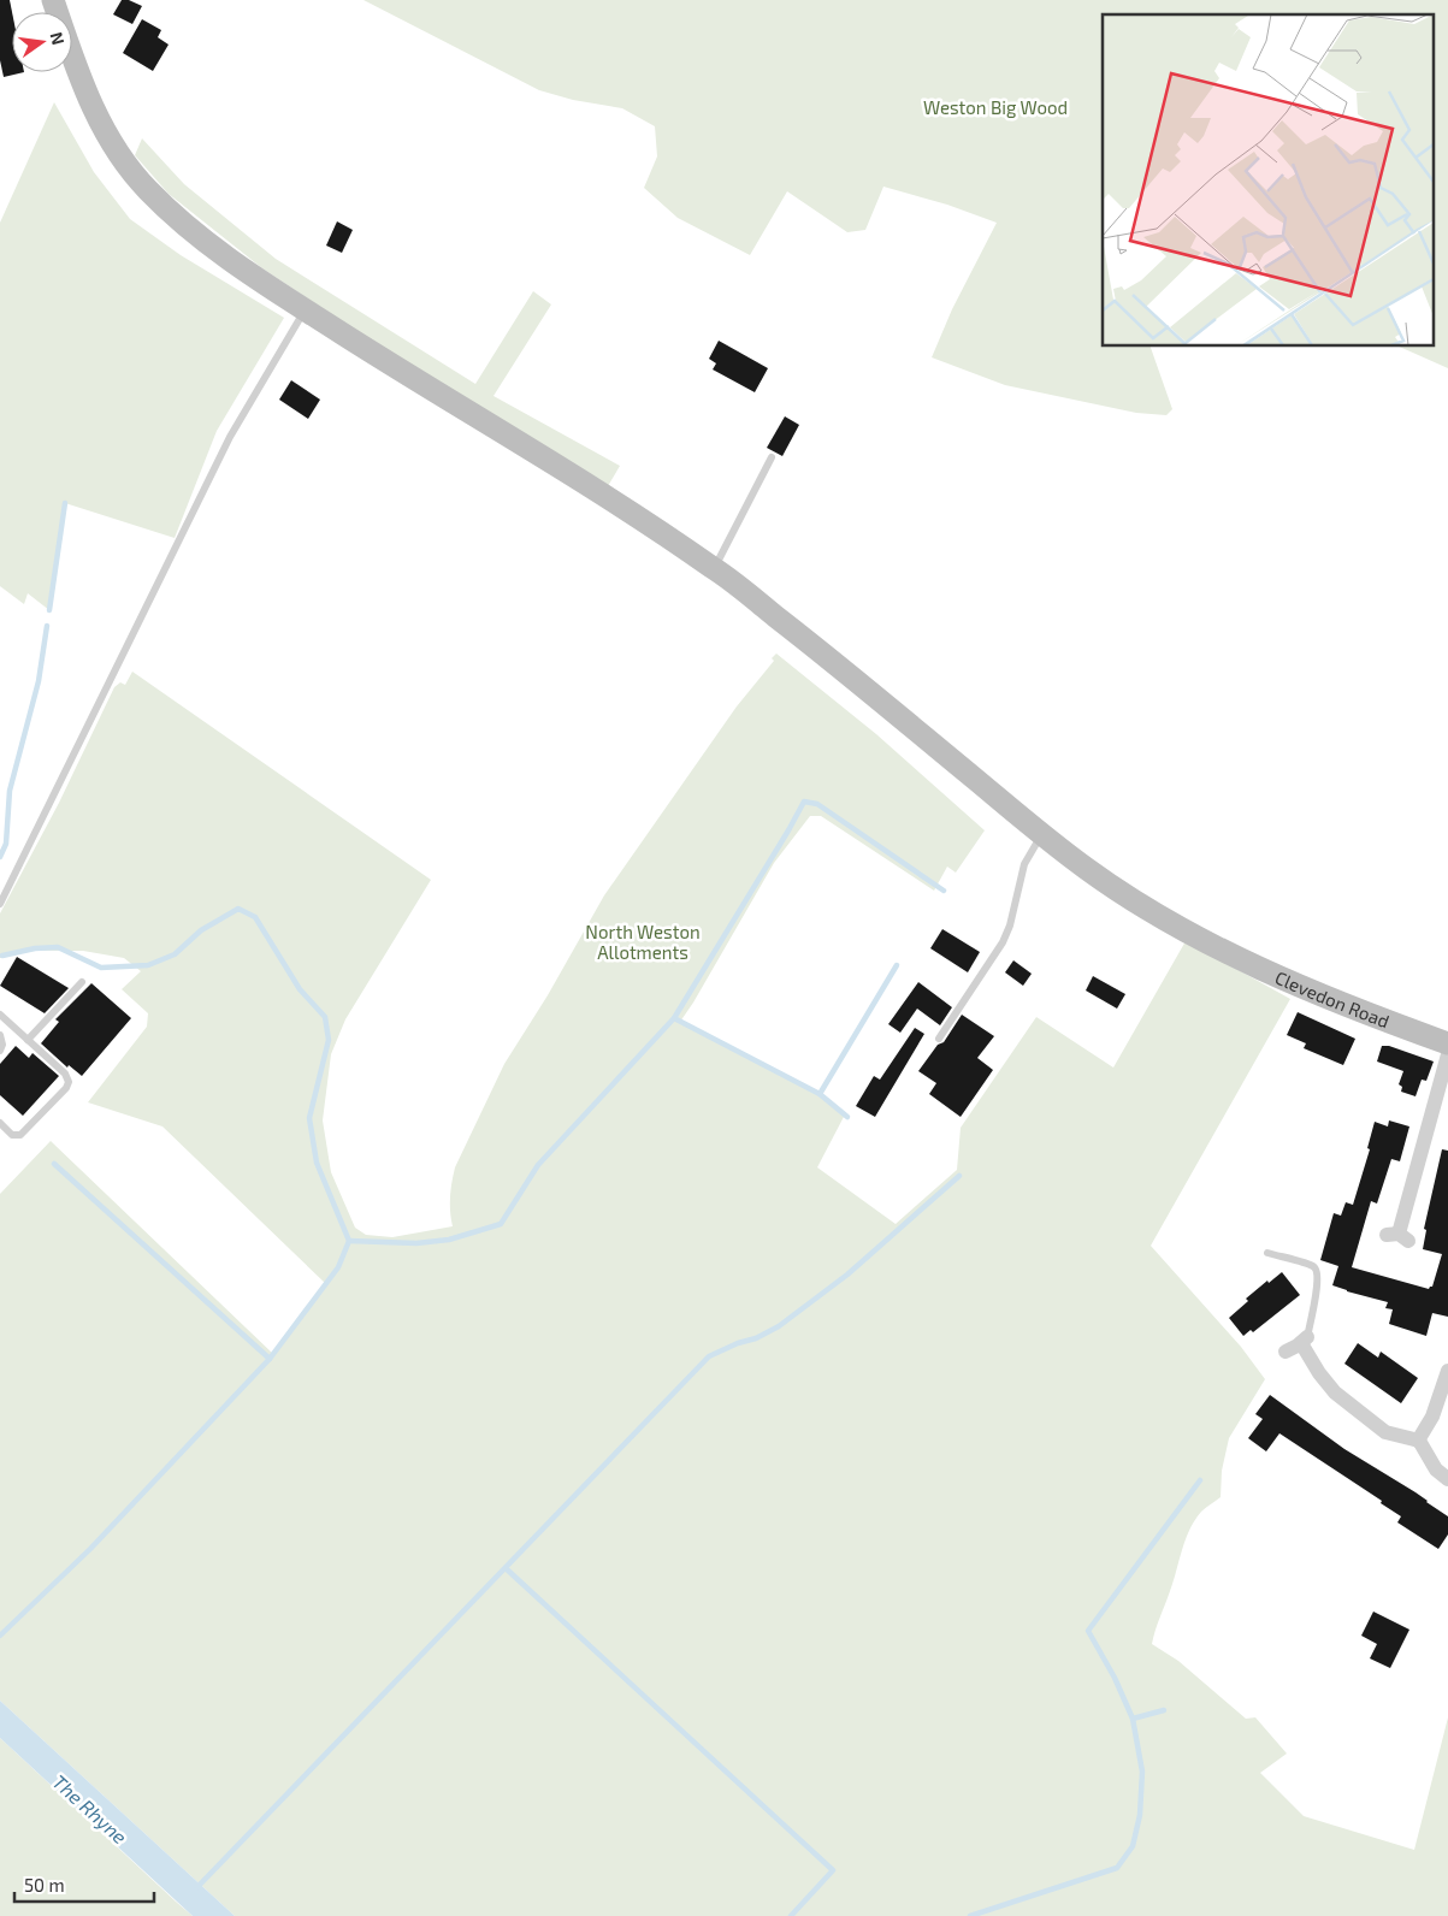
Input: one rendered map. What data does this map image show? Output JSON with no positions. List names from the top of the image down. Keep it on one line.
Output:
{"streets":{"main road":["Clevedon Road"]},"water":["The Rhyne"],"parks":["Weston Big Wood","North Weston Allotments"],"scale_bar":"50 m","north":"right"}
